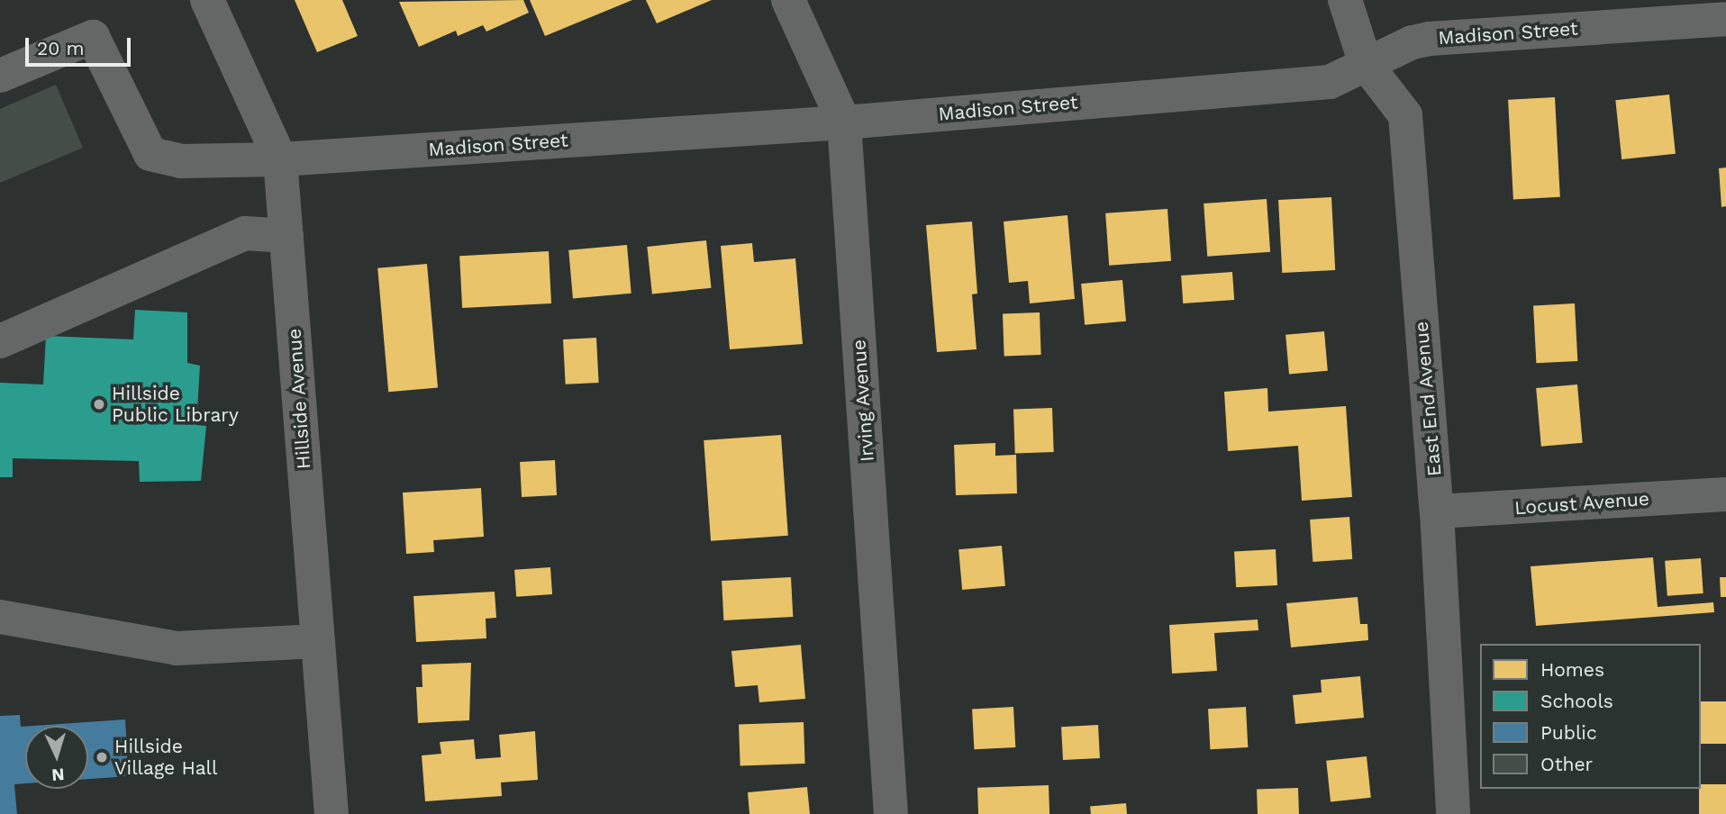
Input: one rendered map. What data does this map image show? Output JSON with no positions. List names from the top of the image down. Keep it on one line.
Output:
{"streets":{"street":["Madison Street","Hillside Avenue","East End Avenue","Irving Avenue","Locust Avenue"]},"crossings":[["Madison Street","Hillside Avenue"],["Madison Street","East End Avenue"],["Madison Street","Irving Avenue"],["East End Avenue","Locust Avenue"]],"places":["Hillside Public Library","Hillside Village Hall"],"legend":["Homes","Schools","Public","Other"],"scale_bar":"20 m","north":"bottom"}
